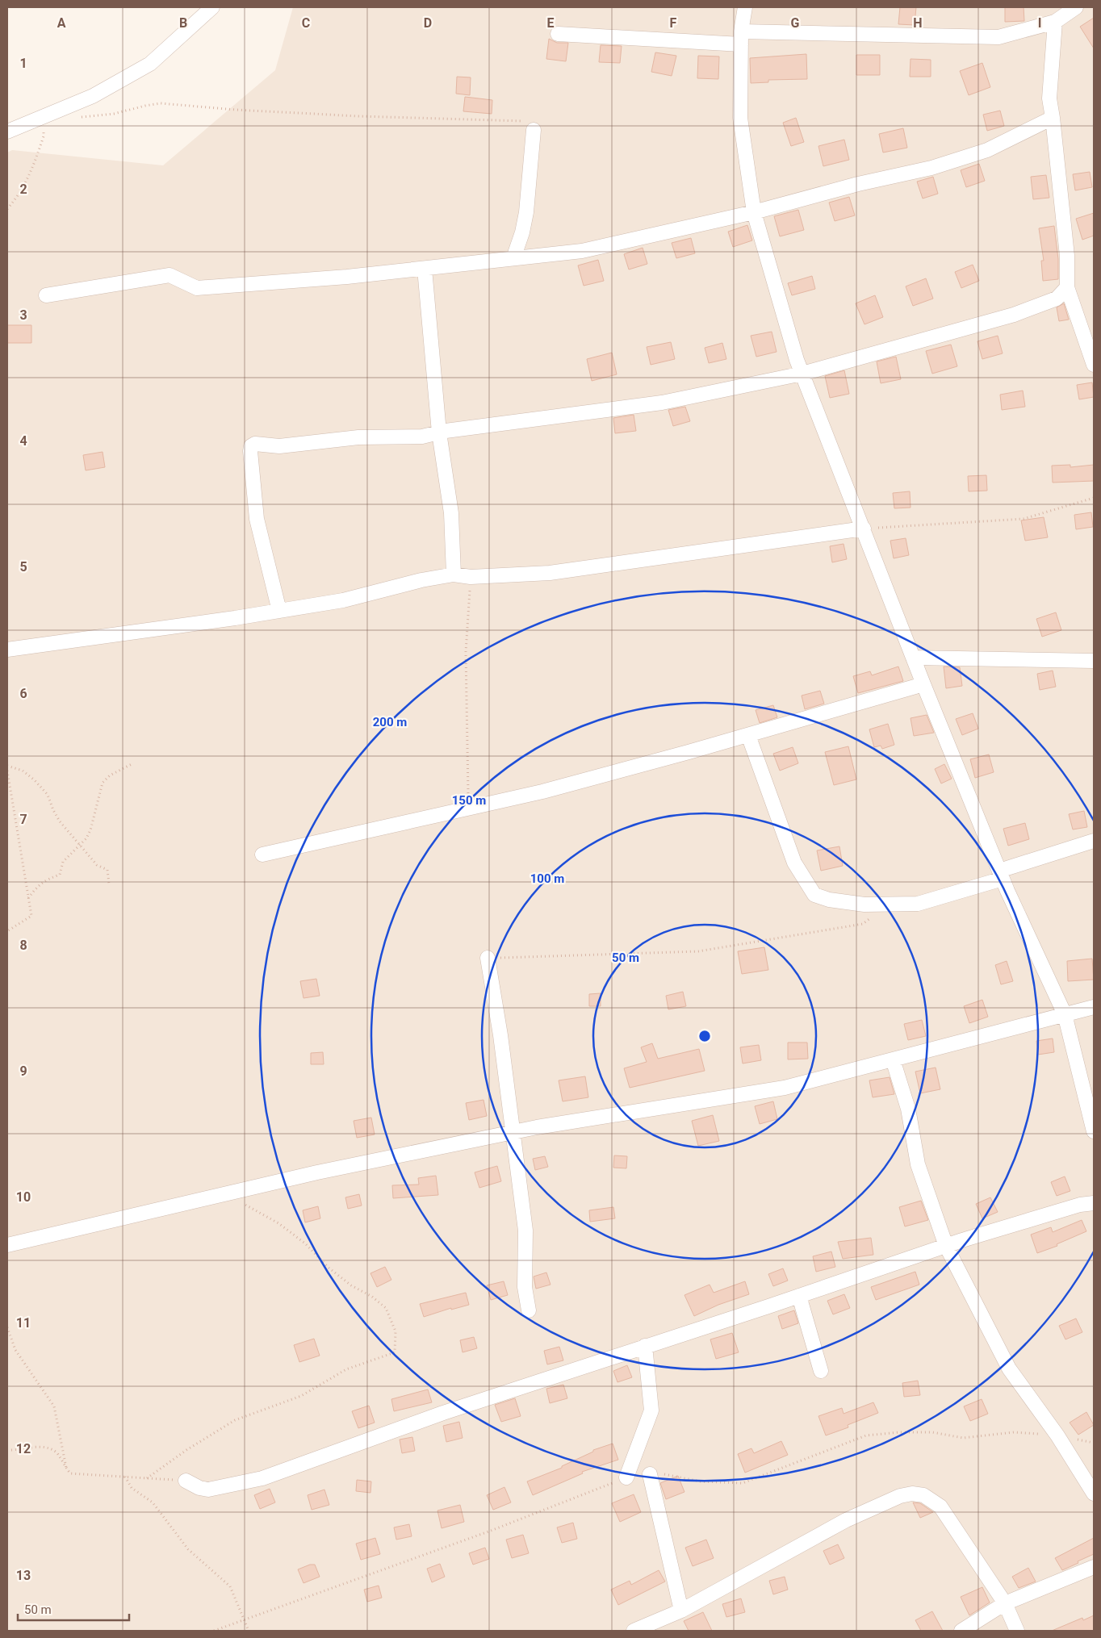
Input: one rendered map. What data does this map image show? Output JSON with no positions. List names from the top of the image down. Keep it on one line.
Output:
{"scale_bar":"50 m","grid":{"columns":["A","B","C","D","E","F","G","H","I"],"rows":["1","2","3","4","5","6","7","8","9","10","11","12","13"]},"rings":["200 m","150 m","100 m","50 m"]}
